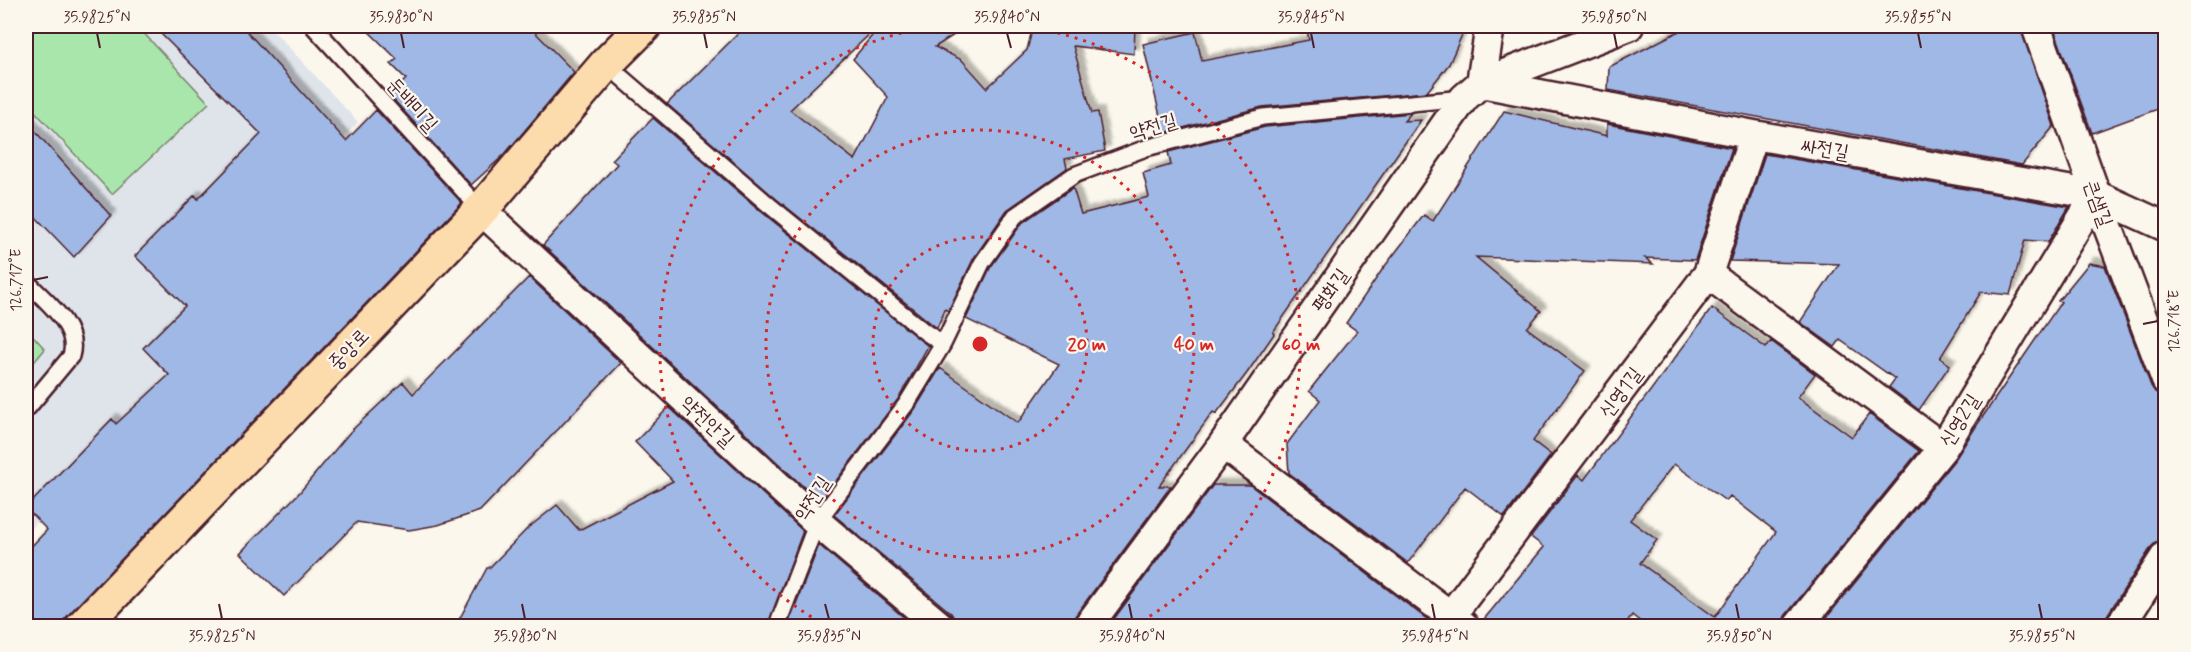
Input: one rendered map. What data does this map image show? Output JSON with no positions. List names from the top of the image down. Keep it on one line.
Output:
{"streets":{"main road":["중앙로"],"street":["싸전길","큰샘길","평화길","신영1길","신영2길","약전안길"],"lane":["둔배미길","약전길"]},"crossings":[["둔배미길","중앙로"],["둔배미길","약전안길"],["약전길","싸전길"],["약전길","평화길"],["약전길","약전안길"],["싸전길","큰샘길"],["싸전길","평화길"],["싸전길","신영1길"],["싸전길","신영2길"],["큰샘길","신영2길"],["중앙로","약전안길"]],"coordinates":["35.9825°N","35.9830°N","35.9835°N","35.9840°N","35.9845°N","35.9850°N","35.9855°N","126.717°E","126.718°E"],"rings":["20 m","40 m","60 m"]}
